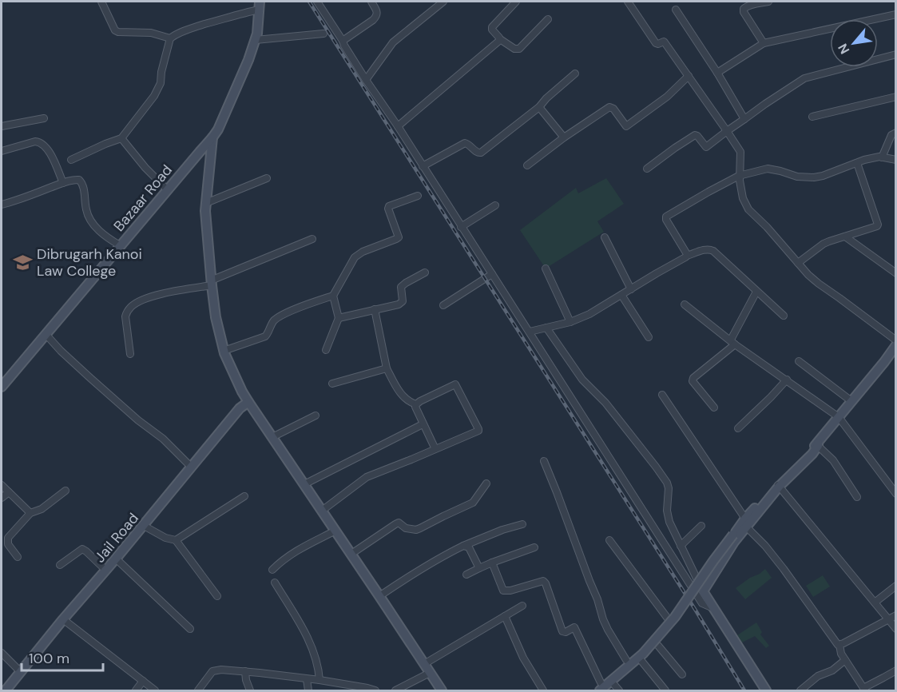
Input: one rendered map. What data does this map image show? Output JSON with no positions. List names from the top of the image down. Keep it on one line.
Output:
{"streets":{"main road":["Bazaar Road","Jail Road"]},"places":{"school or university":["Dibrugarh Kanoi Law College"]},"scale_bar":"100 m","north":"bottom left"}
